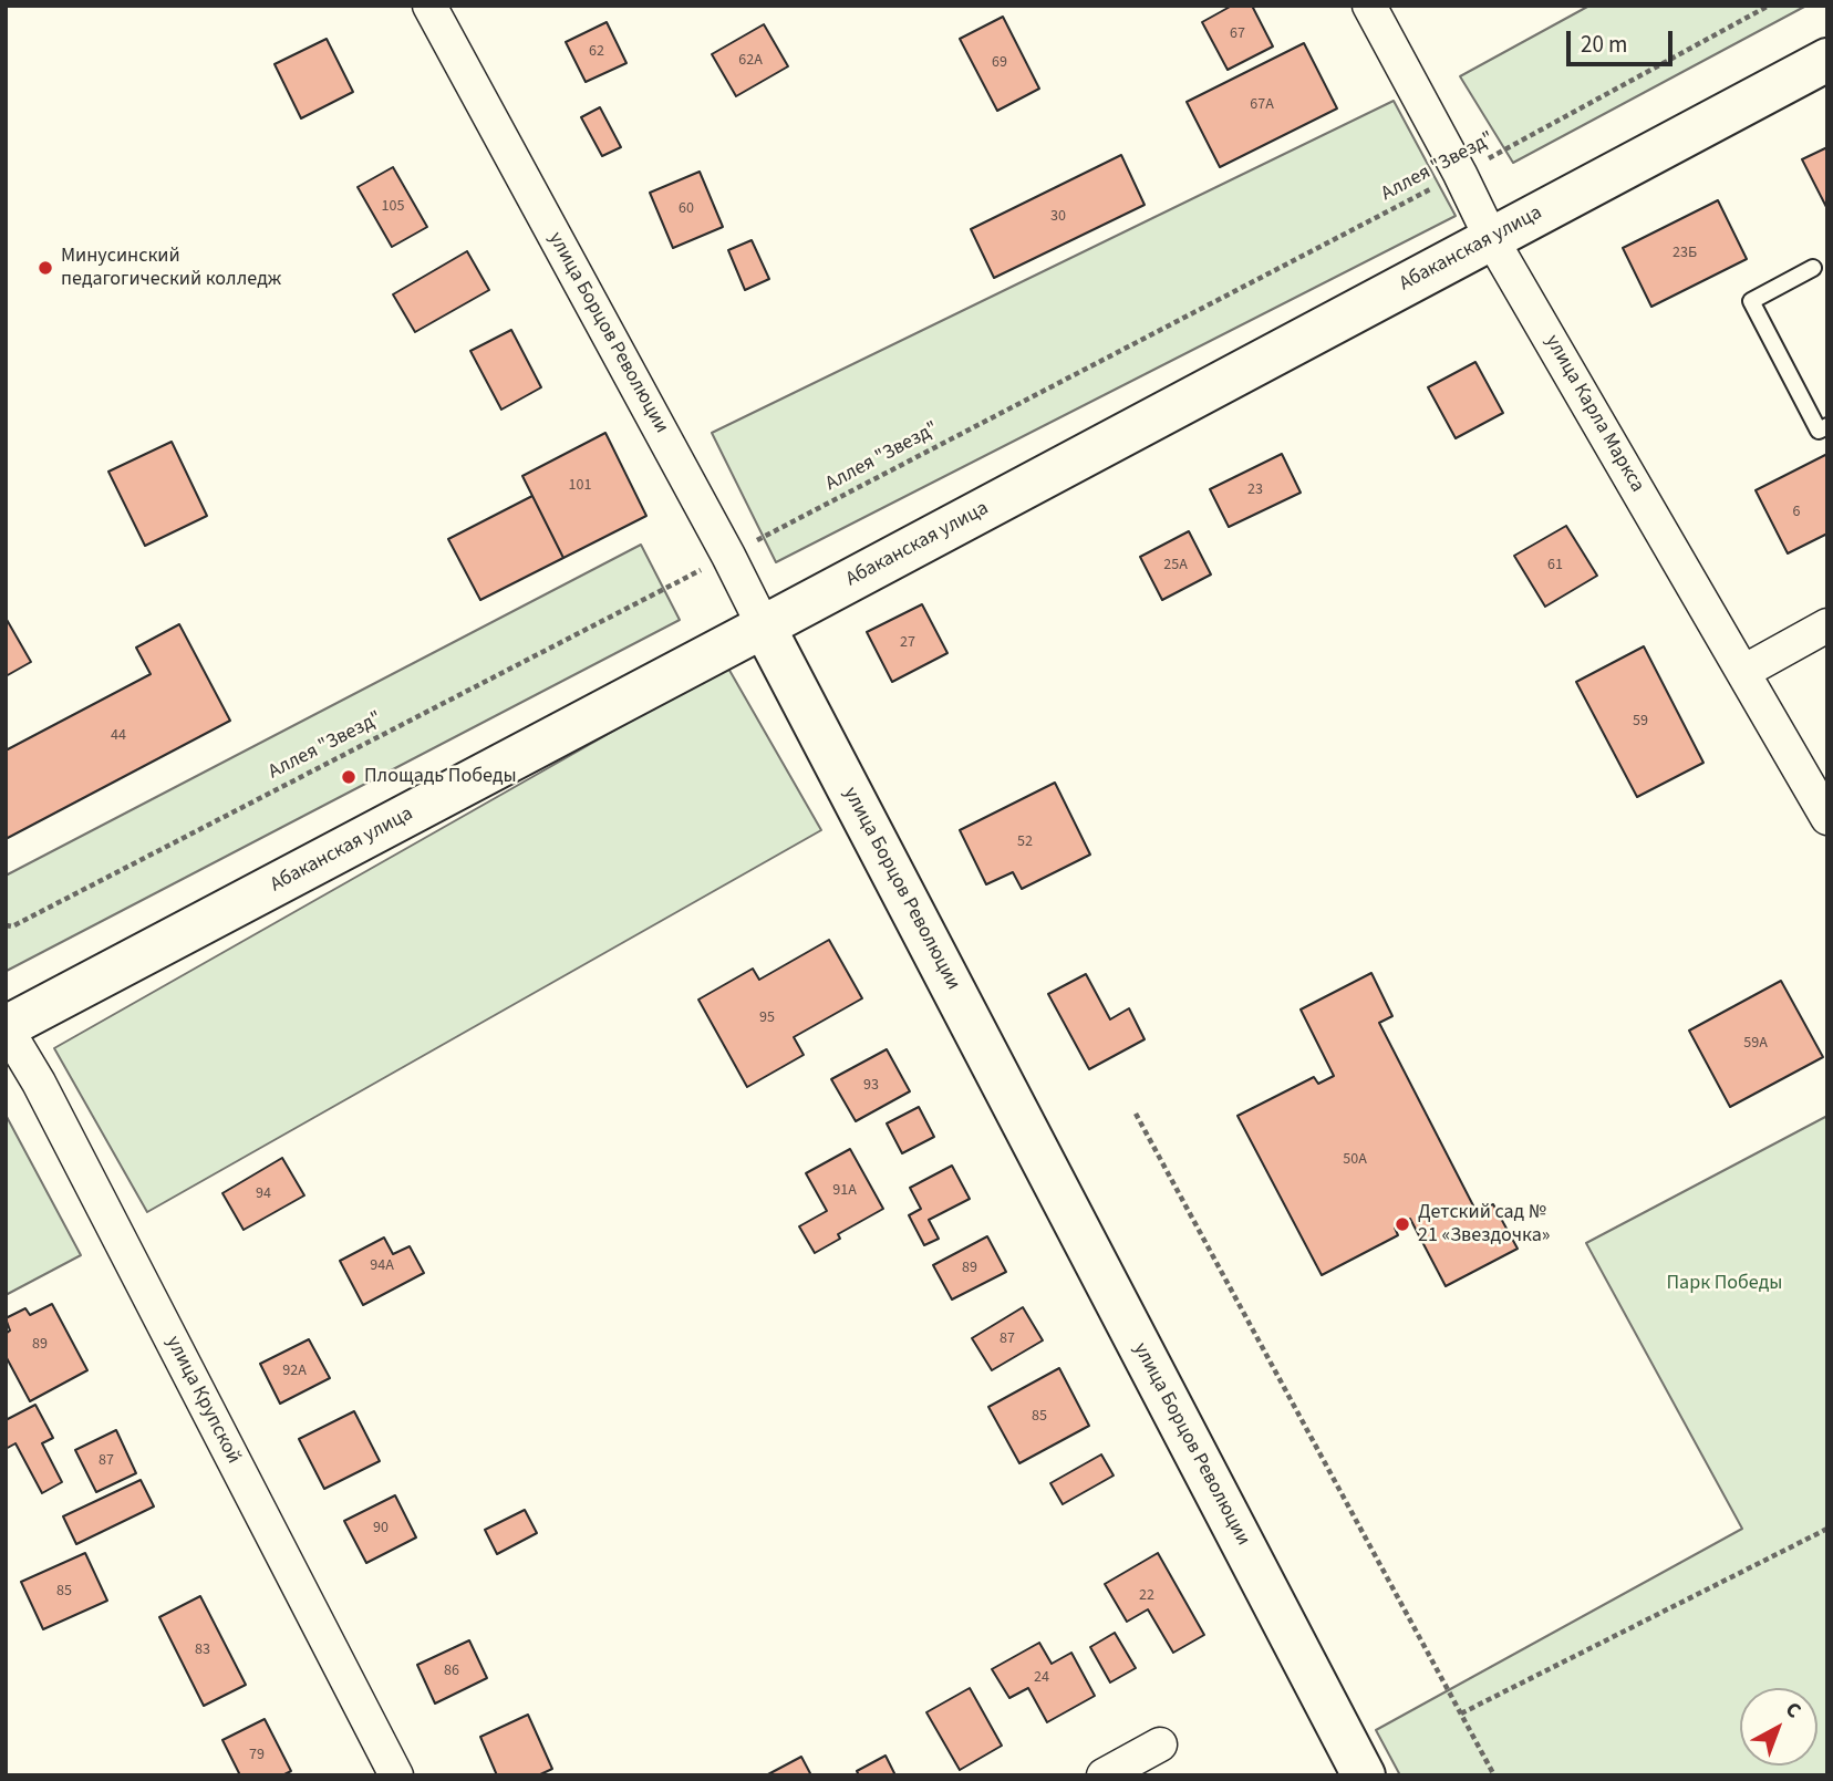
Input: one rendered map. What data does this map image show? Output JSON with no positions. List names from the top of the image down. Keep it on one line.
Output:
{"streets":{"main road":["Абаканская улица","улица Борцов Революции"],"street":["улица Карла Маркса","улица Крупской"],"path":["Аллея \"Звезд\""]},"crossings":[["Аллея \"Звезд\"","улица Борцов Революции"],["Аллея \"Звезд\"","улица Карла Маркса"],["Абаканская улица","улица Борцов Революции"],["Абаканская улица","улица Карла Маркса"],["Абаканская улица","улица Крупской"]],"parks":["Парк Победы"],"places":["Минусинский педагогический колледж","Площадь Победы","Детский сад № 21 «Звездочка»"],"house_numbers":["67","62","62А","69","67А","105","60","30","23Б","101","23","6","25А","61","27","59","44","52","95","59А","93","50А","91А","94","94А","89","87","89","92А","85","87","90","85","22","83","86","24","79"],"scale_bar":"20 m","north":"top right"}
